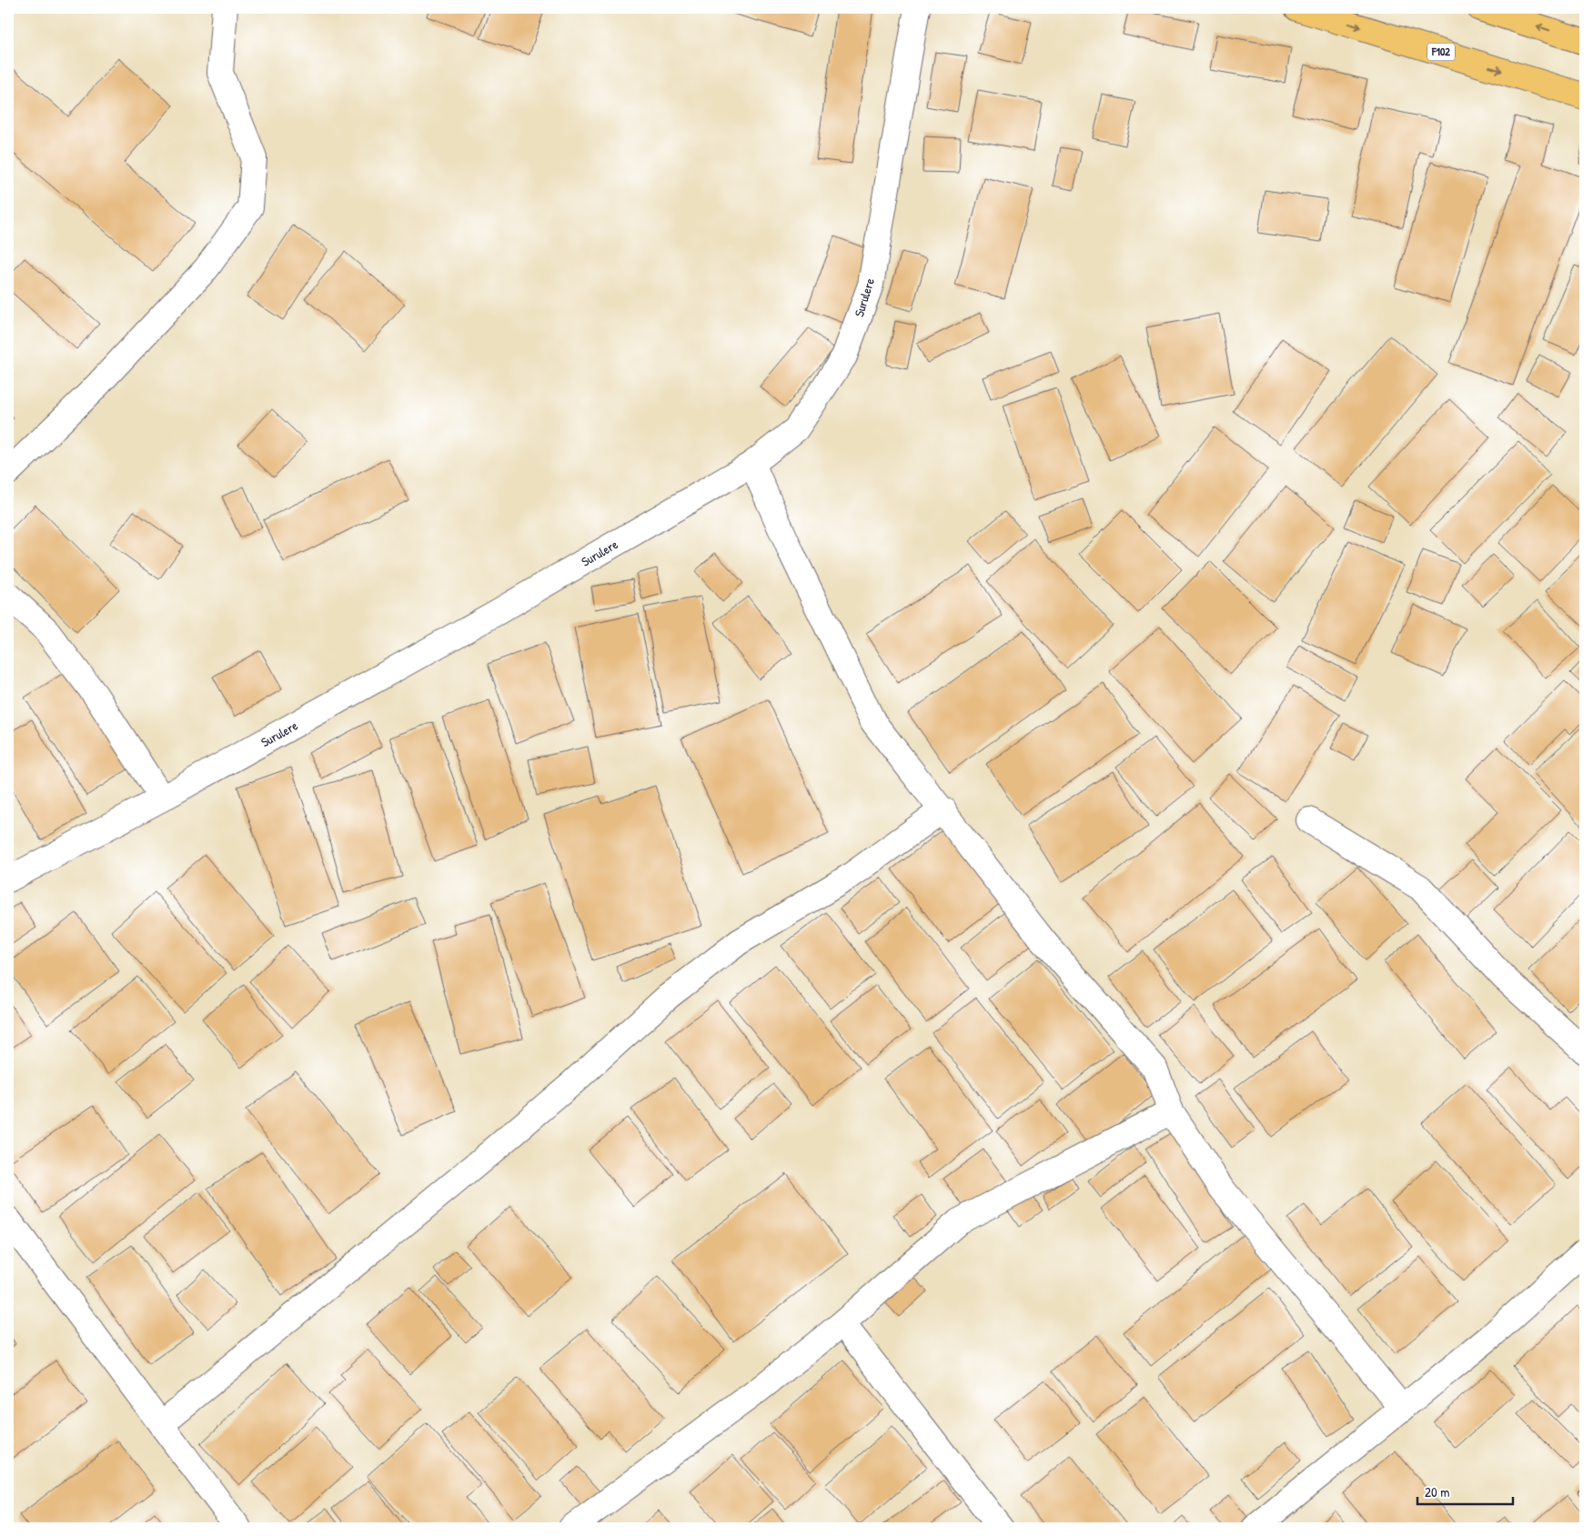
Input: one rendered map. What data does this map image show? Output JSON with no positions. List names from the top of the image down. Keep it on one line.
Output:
{"streets":{"highway":["F102"],"street":["Surulere"]},"scale_bar":"20 m"}
